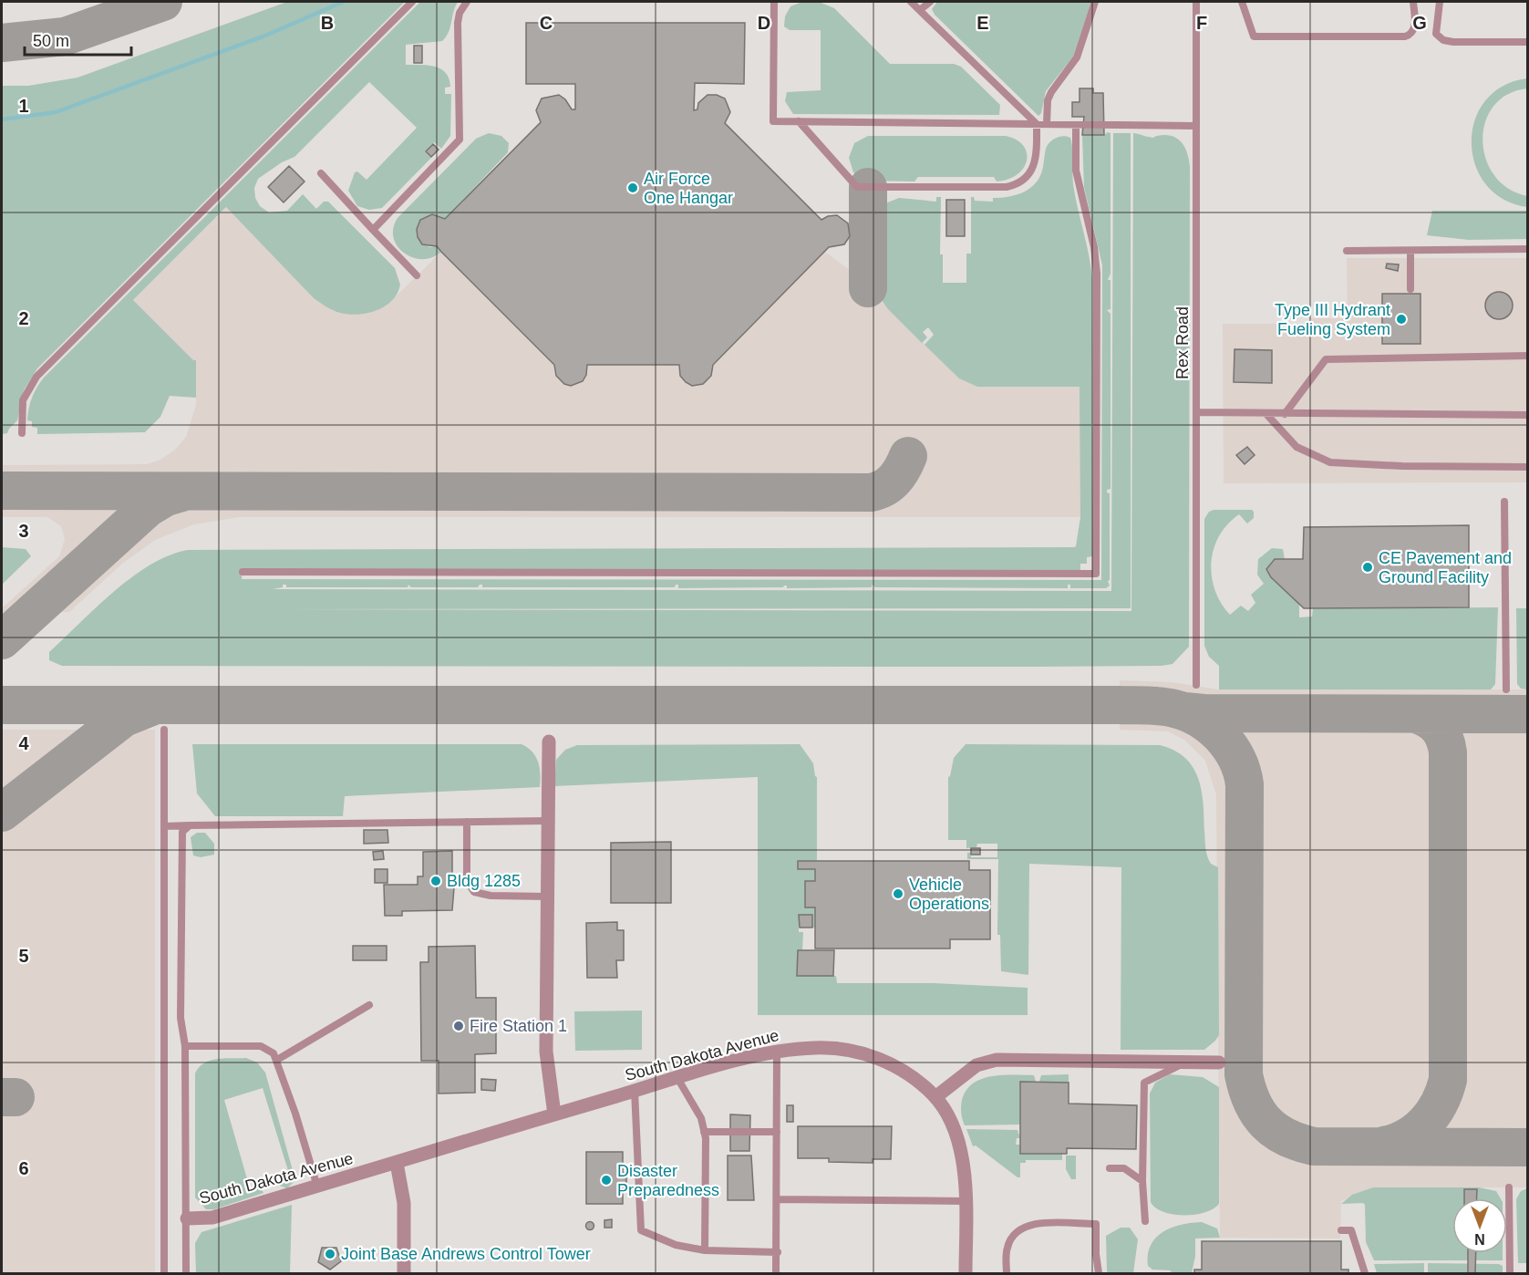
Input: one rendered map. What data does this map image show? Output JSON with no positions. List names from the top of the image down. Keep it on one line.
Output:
{"streets":{"street":["South Dakota Avenue"],"lane":["Rex Road"]},"places":["Air Force One Hangar","Type III Hydrant Fueling System","CE Pavement and Ground Facility","Bldg 1285","Vehicle Operations","Fire Station 1","Disaster Preparedness","Joint Base Andrews Control Tower"],"scale_bar":"50 m","north":"bottom","grid":{"columns":["B","C","D","E","F","G"],"rows":["1","2","3","4","5","6"]}}
